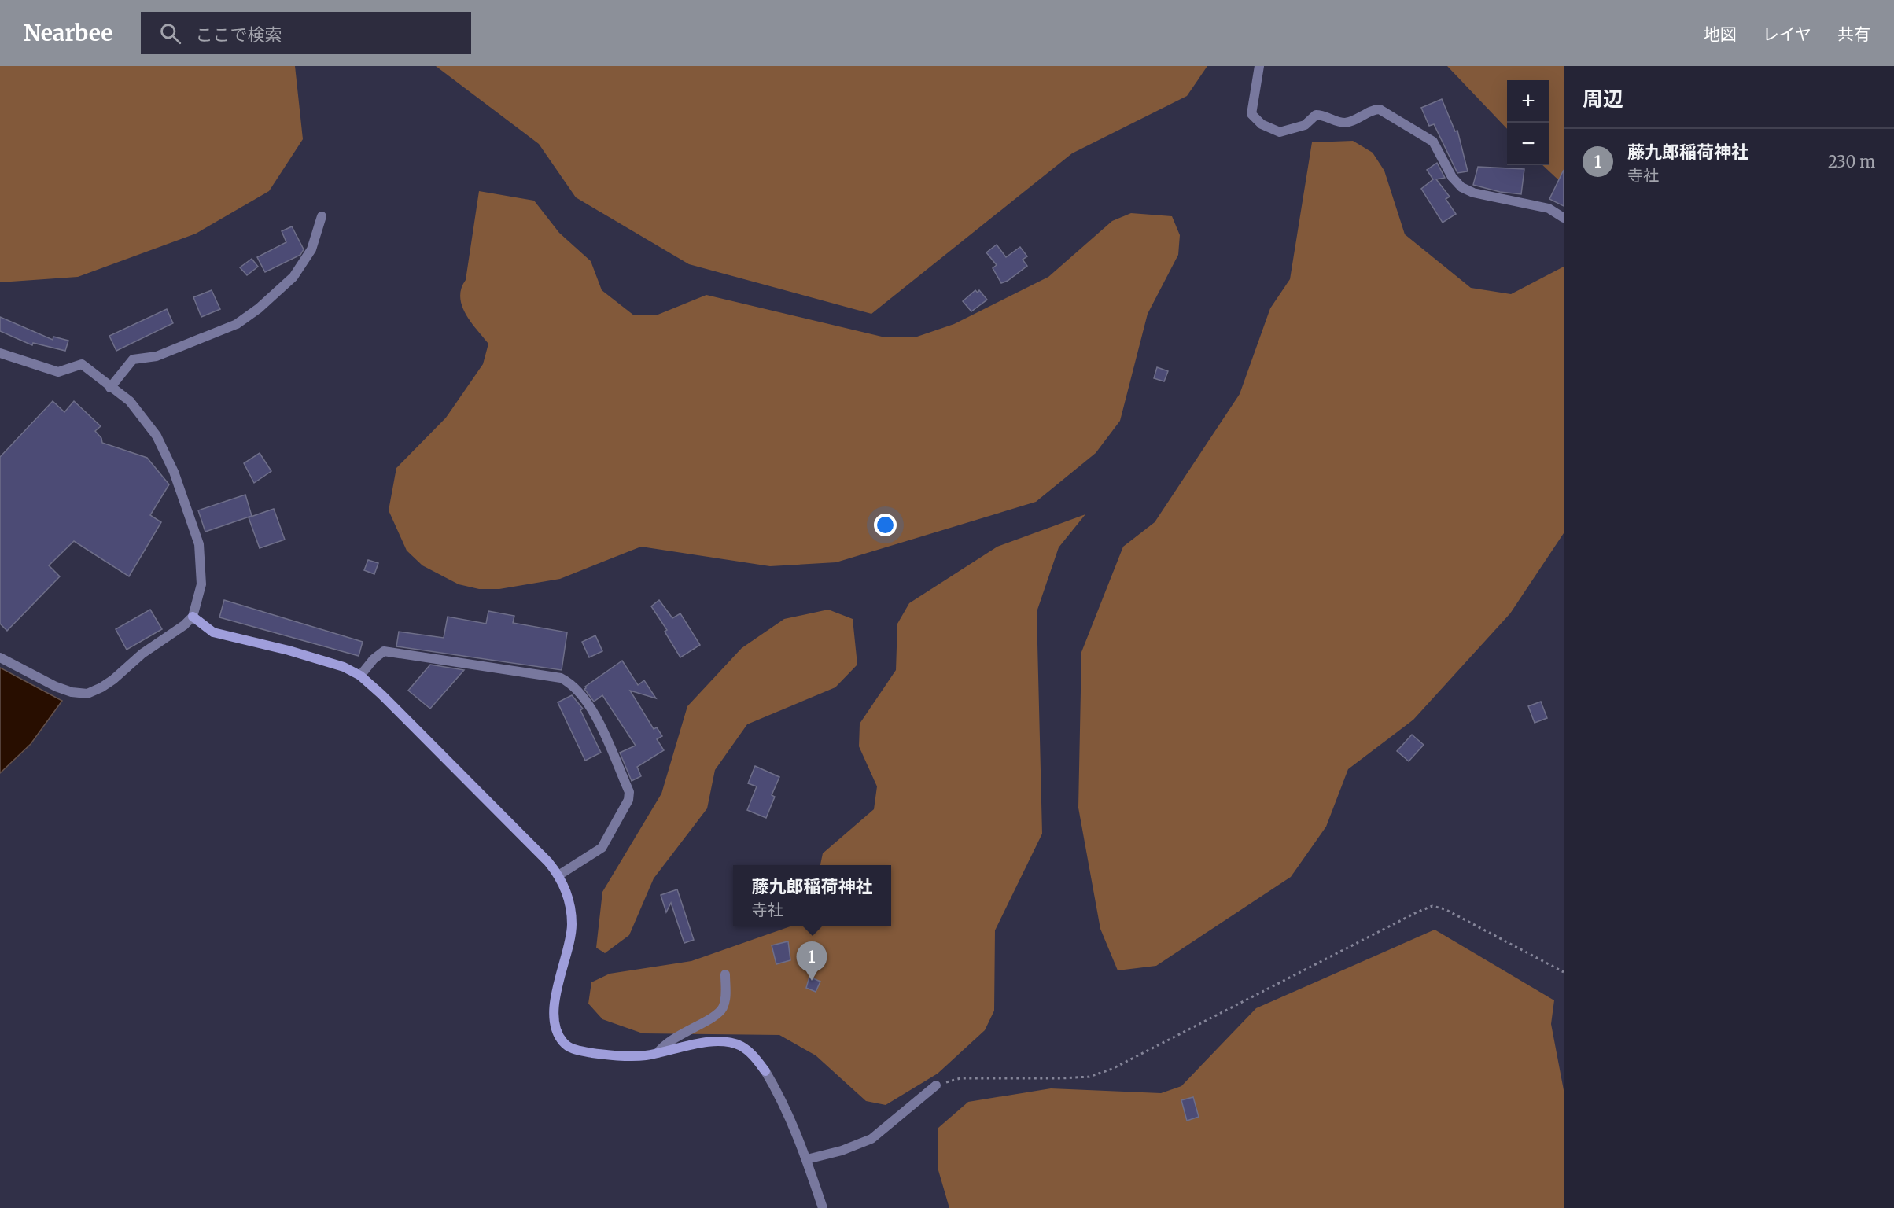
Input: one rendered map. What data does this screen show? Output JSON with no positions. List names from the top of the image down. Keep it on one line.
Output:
{"page":{"header":"Nearbee","search":"ここで検索","nav":["地図","レイヤ","共有"],"heading":"周辺","map_buttons":["+","−"],"list":[{"mark":"1","name":"藤九郎稲荷神社","note":"寺社","value":"230 m"}],"popup":["藤九郎稲荷神社","寺社"],"pins":"1"}}
